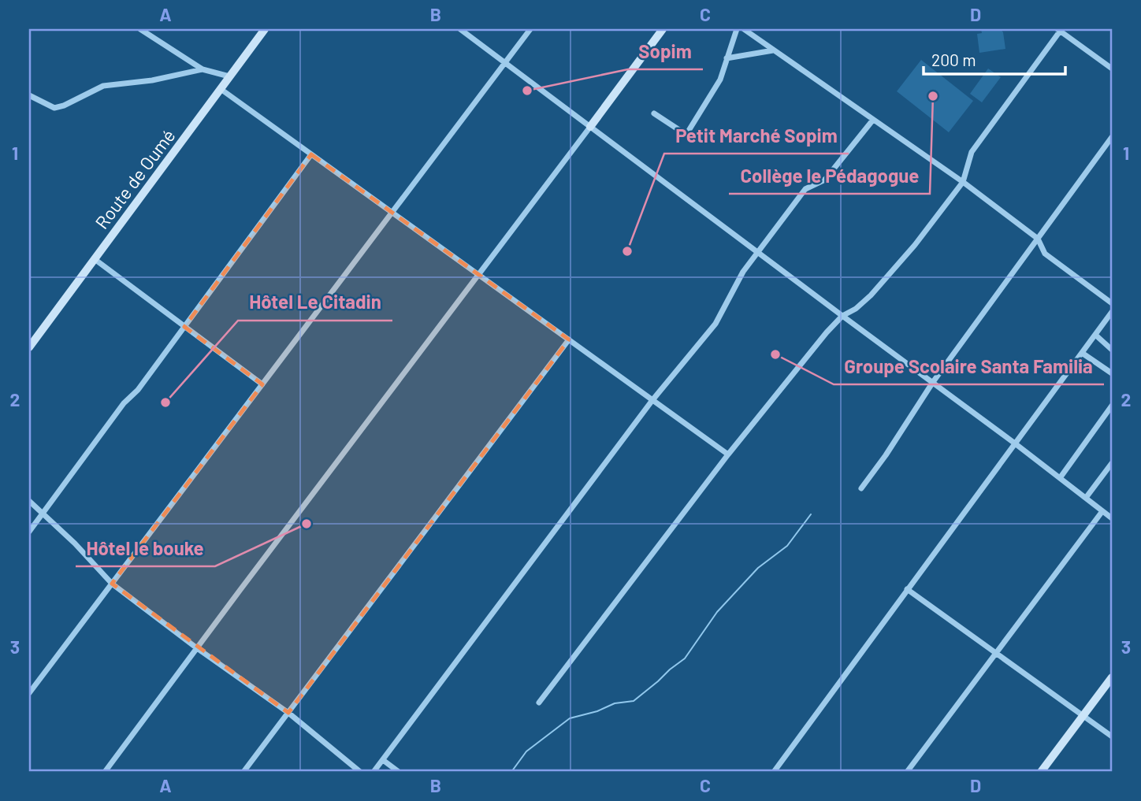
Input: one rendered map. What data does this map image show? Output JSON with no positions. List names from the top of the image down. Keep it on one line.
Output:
{"streets":{"street":["Route de Oumé"]},"places":["Sopim","Collège le Pédagogue","Petit Marché Sopim","Groupe Scolaire Santa Familia","Hôtel Le Citadin","Hôtel le bouke"],"scale_bar":"200 m","grid":{"columns":["A","B","C","D"],"rows":["1","2","3"]}}
